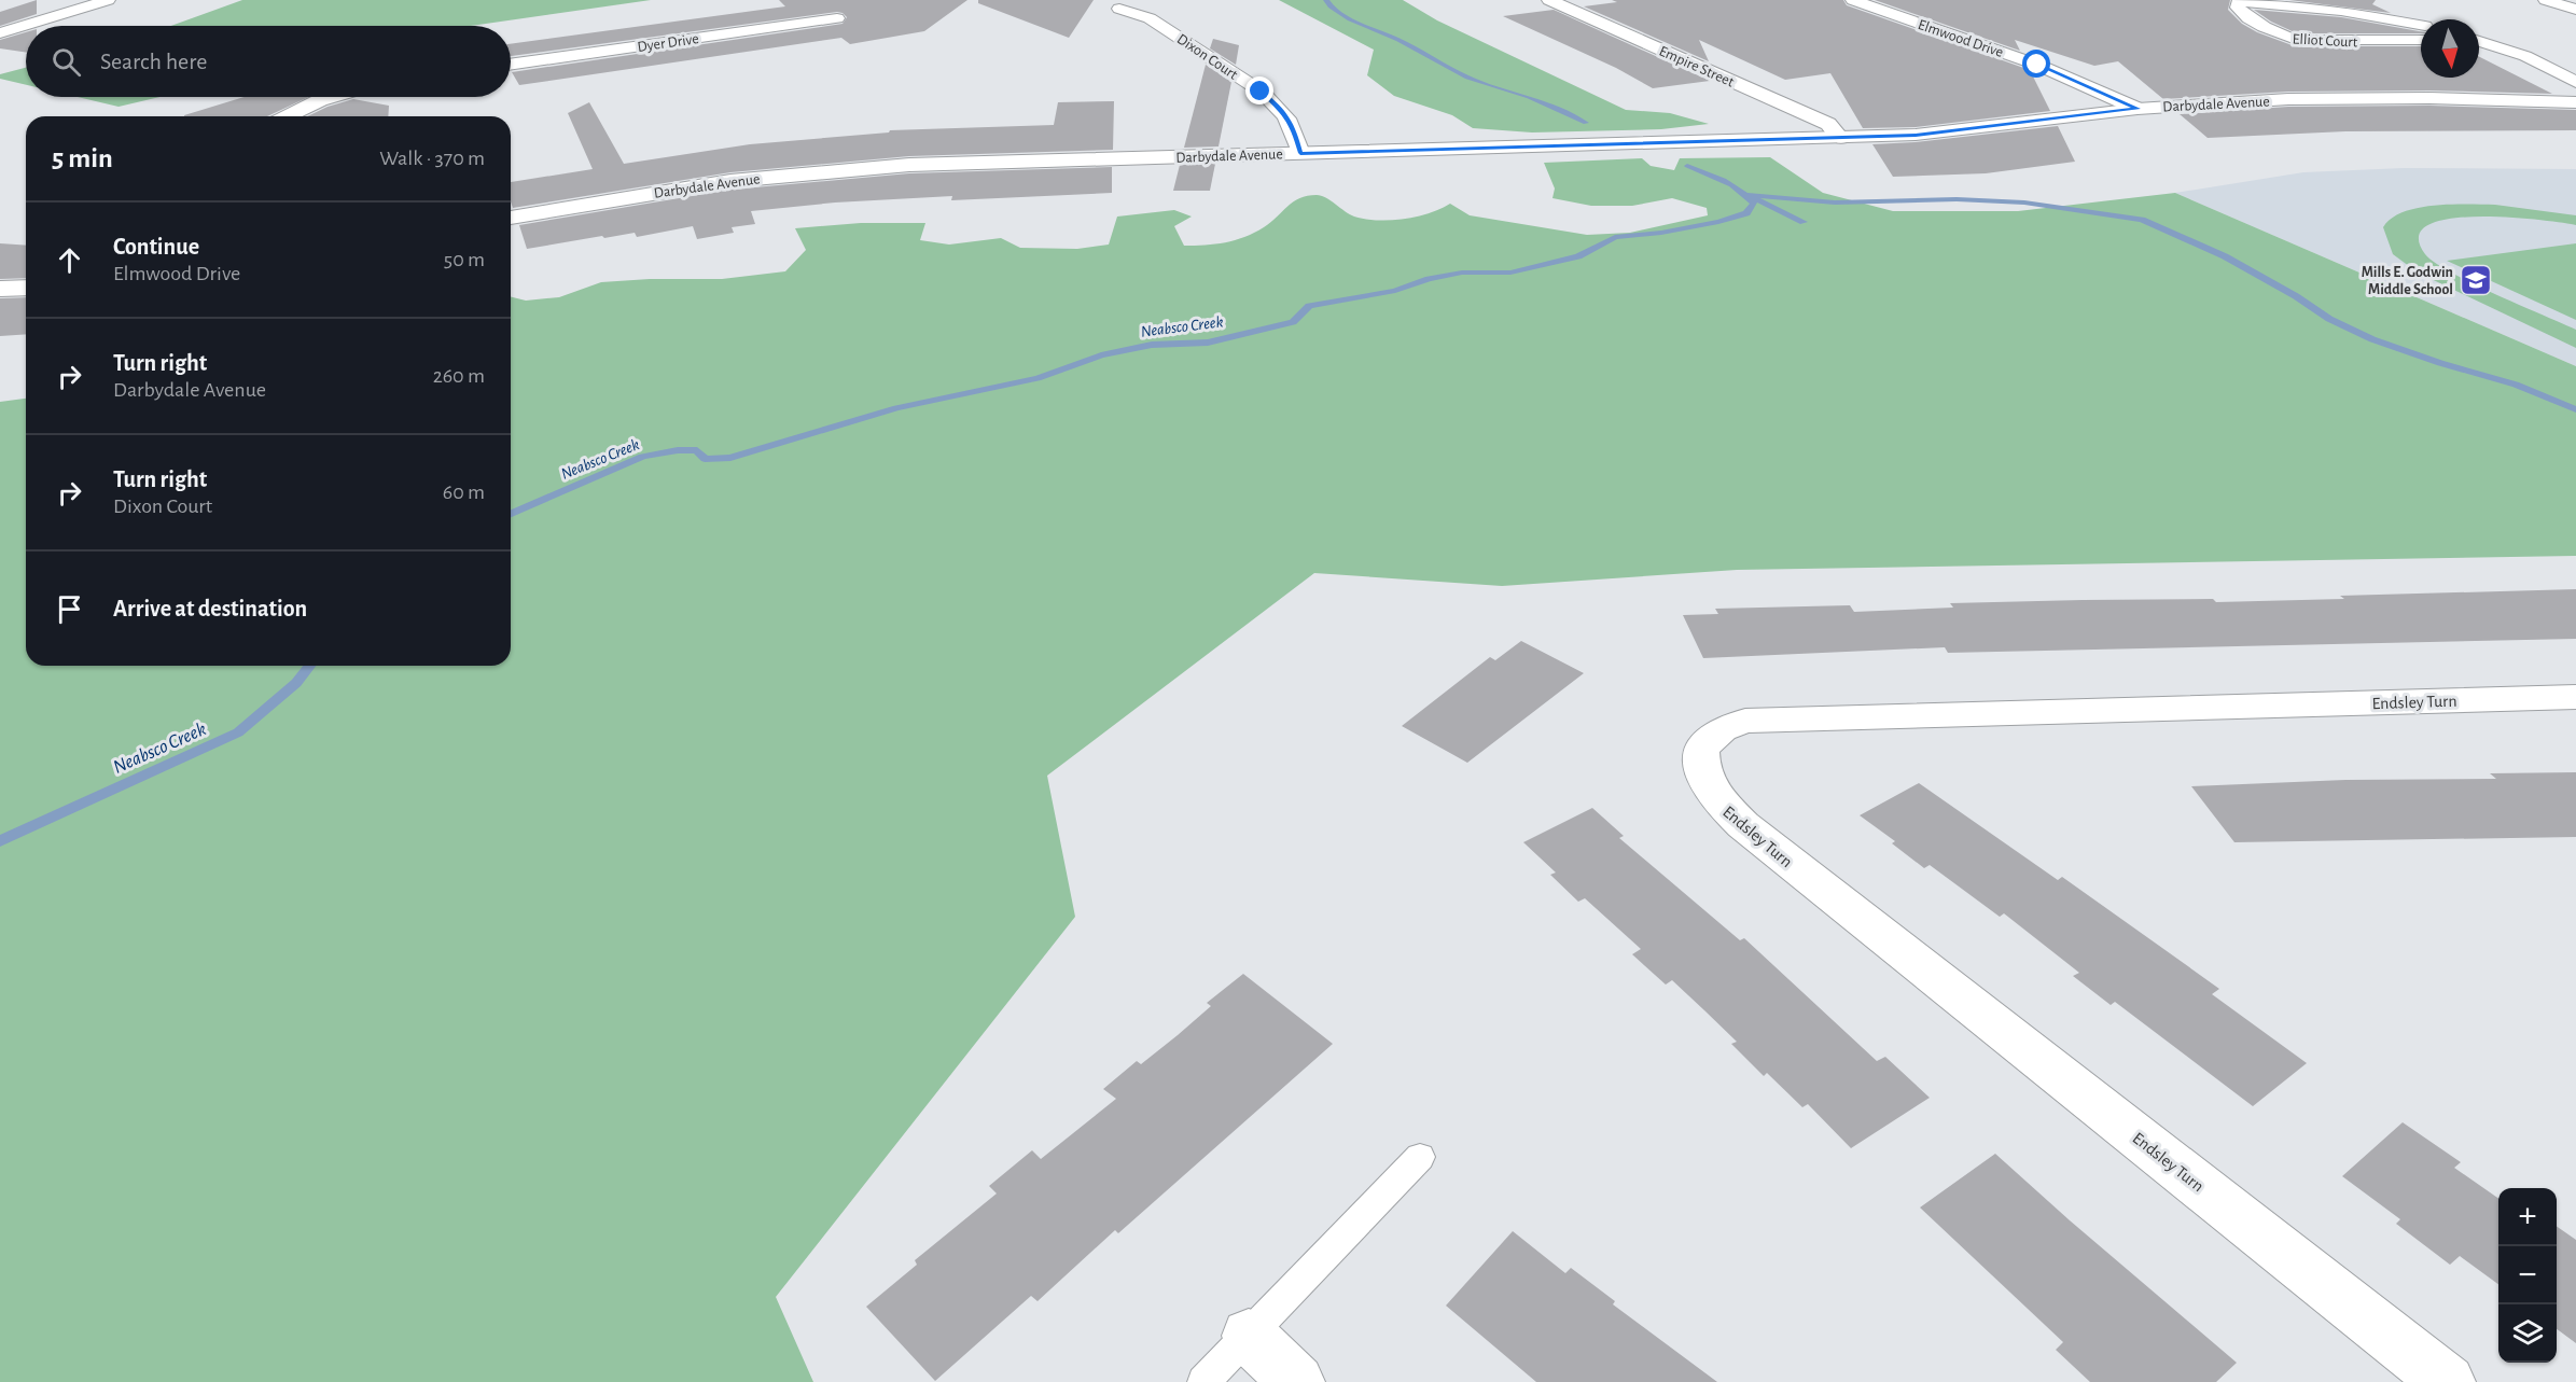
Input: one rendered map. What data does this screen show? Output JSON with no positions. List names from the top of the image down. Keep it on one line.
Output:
{"streets":{"street":["Elmwood Drive","Elliot Court","Dyer Drive","Dixon Court","Empire Street","Darbydale Avenue","Endsley Turn"]},"crossings":[["Elmwood Drive","Darbydale Avenue"],["Dixon Court","Darbydale Avenue"],["Empire Street","Darbydale Avenue"]],"water":["Neabsco Creek"],"places":{"school or university":["Mills E. Godwin Middle School"]},"north":"bottom","page":{"search":"Search here","heading":["5 min","Walk · 370 m"],"list":[["Continue","Elmwood Drive","50 m"],["Turn right","Darbydale Avenue","260 m"],["Turn right","Dixon Court","60 m"],"Arrive at destination"],"map_buttons":["+","−"]}}
